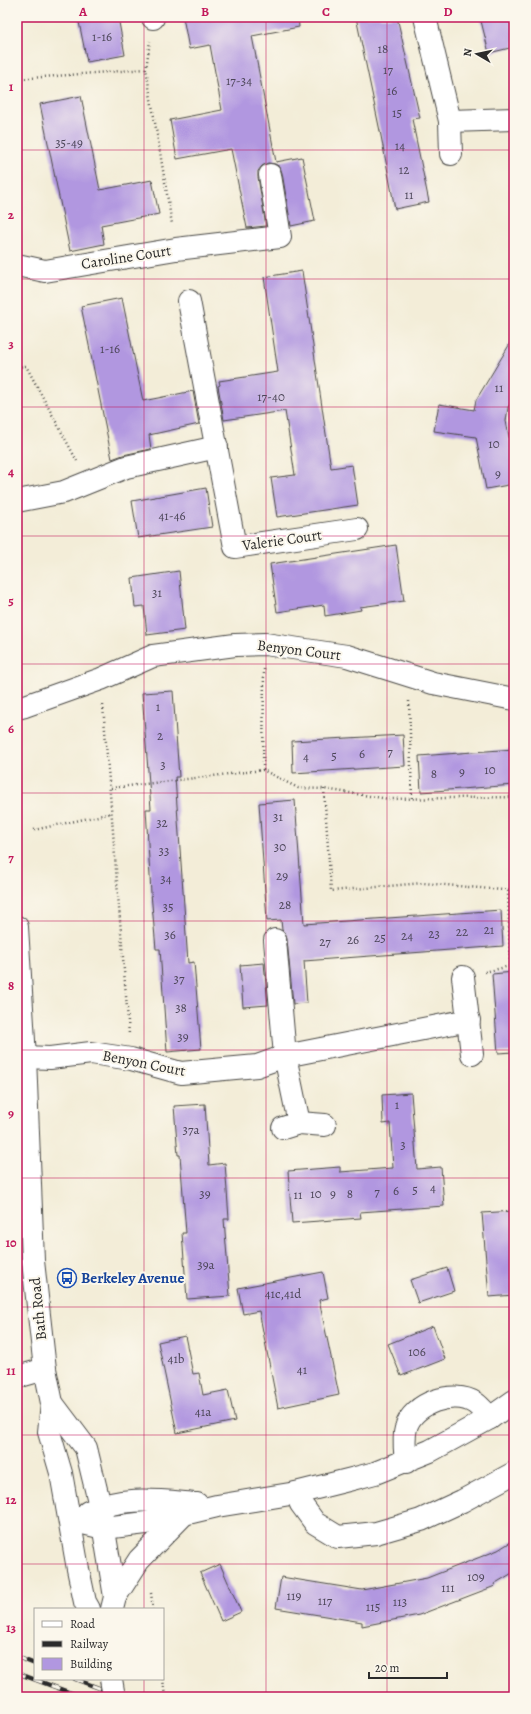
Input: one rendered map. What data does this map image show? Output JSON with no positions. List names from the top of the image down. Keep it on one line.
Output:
{"streets":{"street":["Caroline Court","Valerie Court","Benyon Court","Bath Road"]},"crossings":[["Benyon Court","Bath Road"]],"places":{"bus stop":["Berkeley Avenue"]},"house_numbers":["1-16","18","17","17-34","16","15","35-49","14","12","11","1-16","11","17-40","10","9","41-46","31","1","2","7","6","5","4","3","10","9","8","31","32","30","33","29","34","28","35","21","22","23","36","24","25","26","27","37","38","39","1","37a","3","4","5","6","7","39","10","9","8","11","39a","41c,41d","106","41b","41","41a","109","111","119","117","113","115"],"legend":["Road","Railway","Building"],"scale_bar":"20 m","north":"left","grid":{"columns":["A","B","C","D"],"rows":["1","2","3","4","5","6","7","8","9","10","11","12","13"]}}
